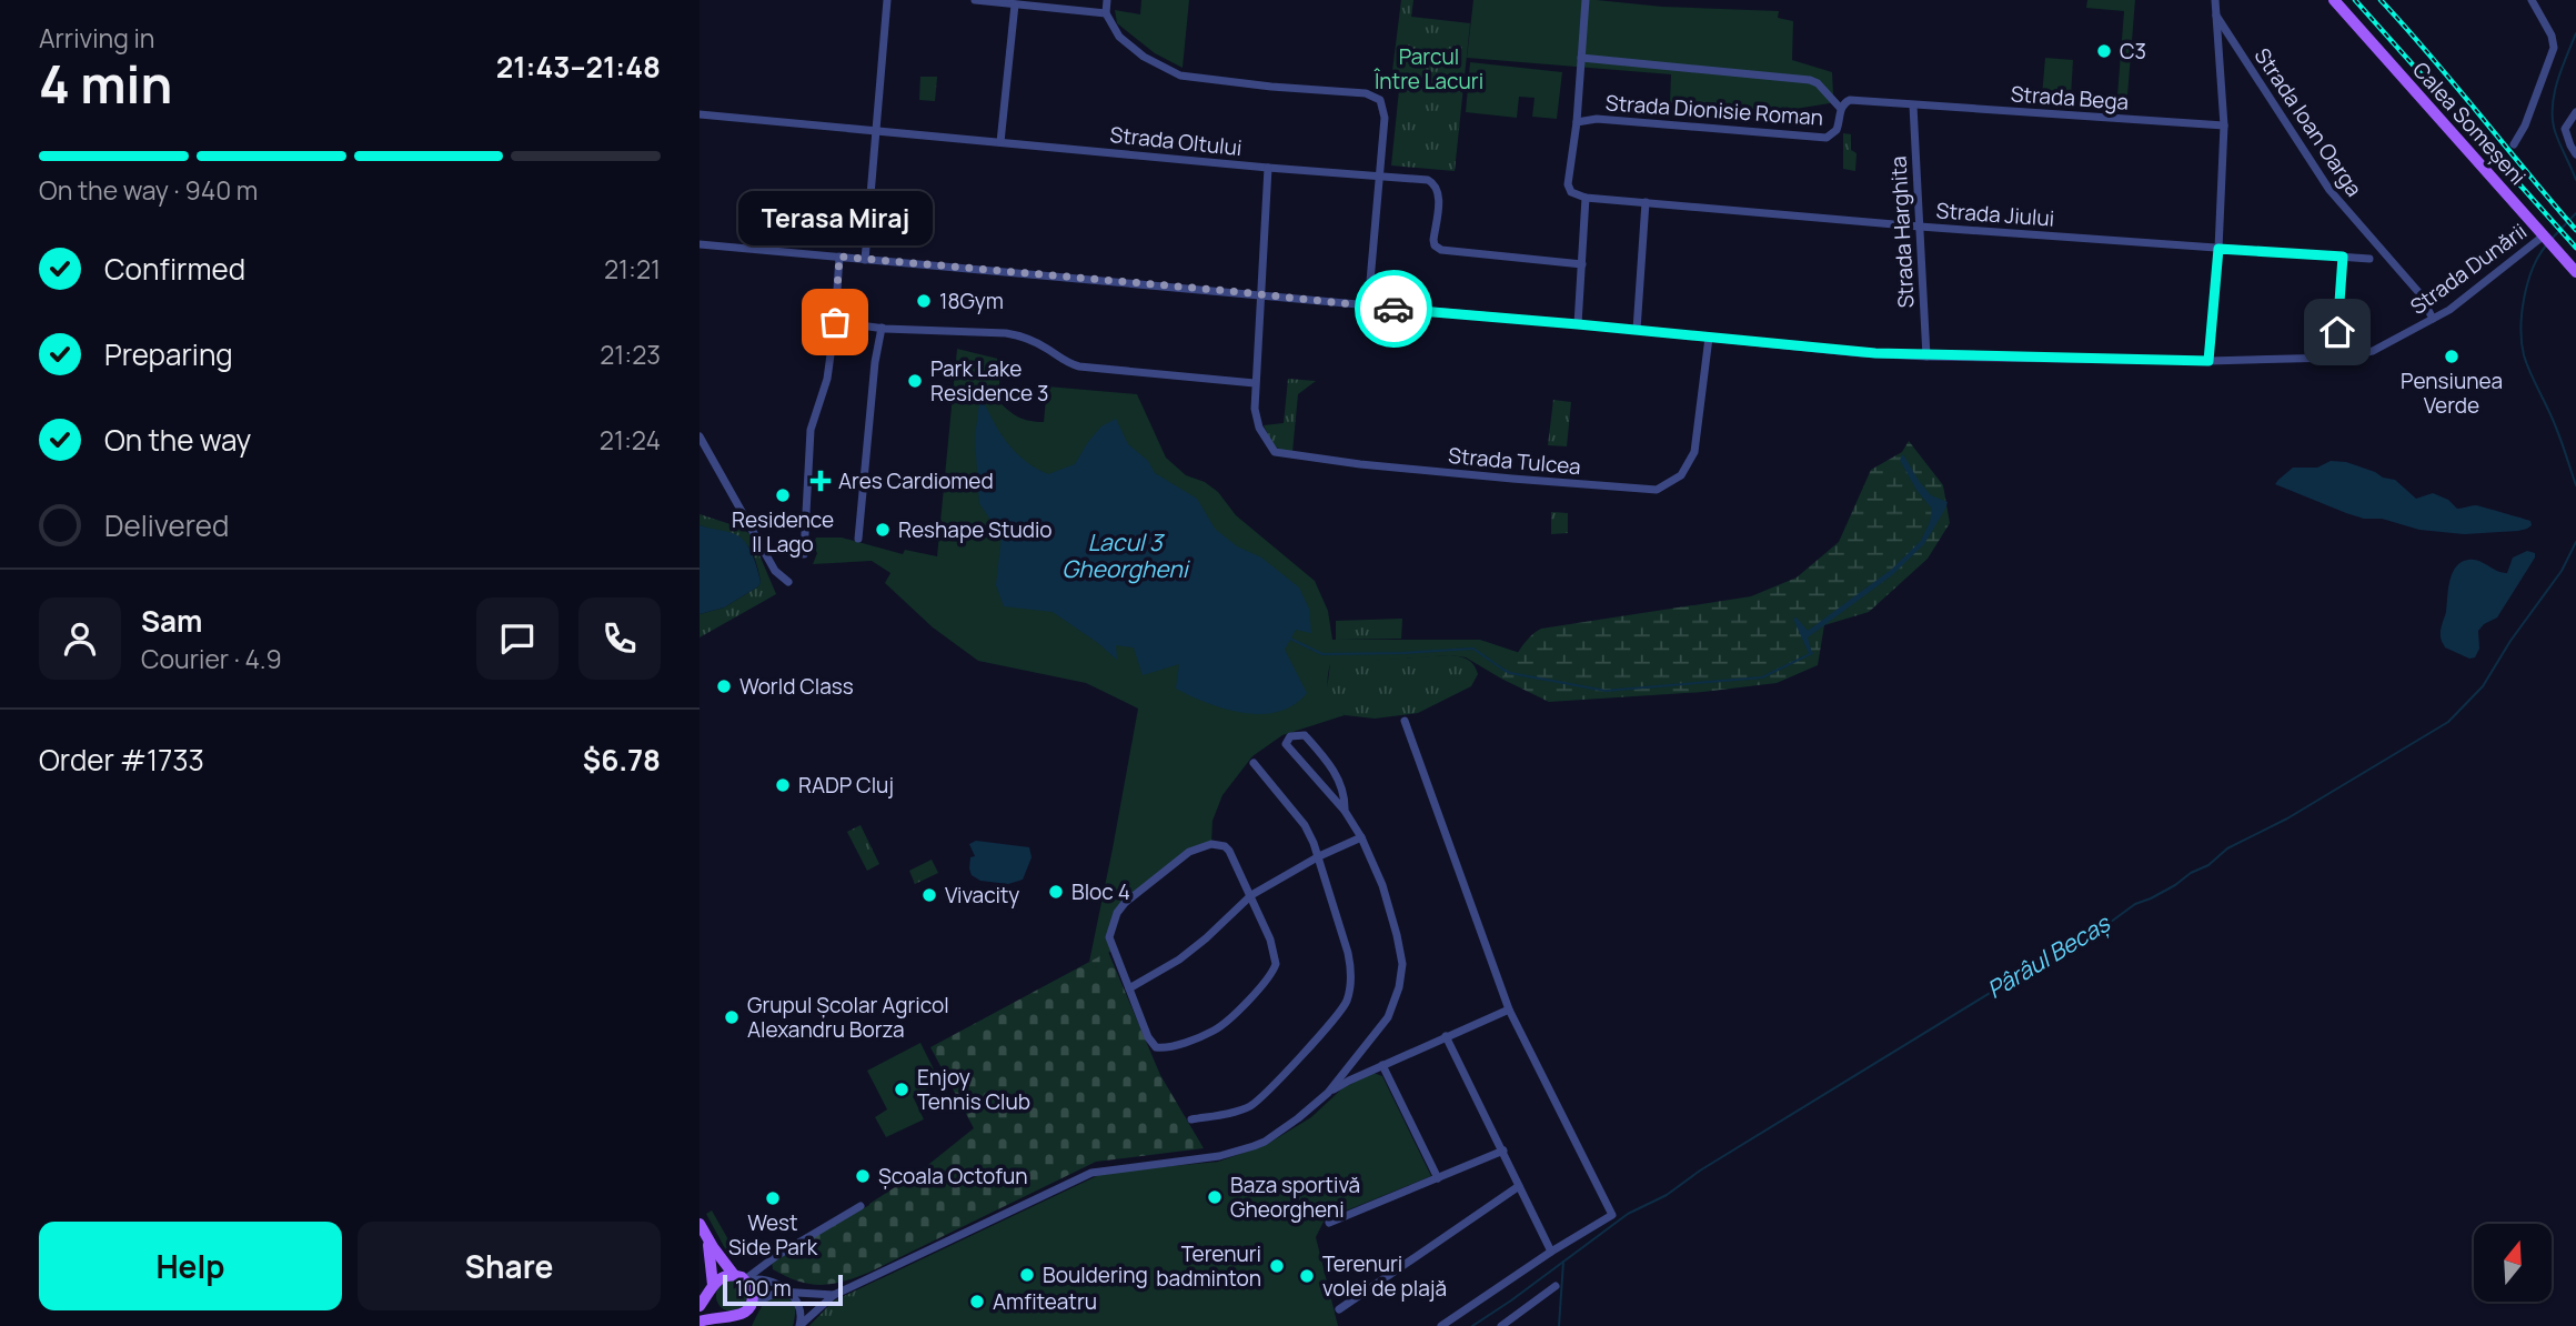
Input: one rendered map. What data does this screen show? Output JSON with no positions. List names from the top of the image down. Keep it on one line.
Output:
{"streets":{"main road":["Calea Someșeni"],"street":["Strada Bega","Strada Dionisie Roman","Strada Ioan Oarga","Strada Oltului","Strada Jiului","Strada Harghita","Strada Dunării","Strada Tulcea"]},"crossings":[["Strada Bega","Strada Dionisie Roman"],["Strada Bega","Strada Harghita"],["Strada Dionisie Roman","Strada Jiului"],["Strada Dionisie Roman","Strada Harghita"],["Strada Ioan Oarga","Strada Dunării"],["Calea Someșeni","Strada Dunării"],["Strada Oltului","Strada Tulcea"],["Strada Jiului","Strada Harghita"],["Strada Harghita","Strada Dunării"],["Strada Dunării","Strada Tulcea"]],"water":["Lacul 3 Gheorgheni","Pârâul Becaș"],"parks":["Parcul Între Lacuri"],"places":{"other":["C3","18Gym","Terasa Miraj","Pensiunea Verde","Park Lake Residence 3","Residence Il Lago","Reshape Studio","World Class","RADP Cluj","Bloc 4","Vivacity","Grupul Școlar Agricol Alexandru Borza","Enjoy Tennis Club","Școala Octofun","Baza sportivă Gheorgheni","West Side Park","Terenuri badminton","Bouldering","Terenuri volei de plajă","Amfiteatru"],"health":["Ares Cardiomed"]},"scale_bar":"100 m","north":"top","page":{"heading":["4 min","Arriving in","21:43–21:48"],"panel":["Sam","Courier · 4.9","Order #1733","$6.78"],"bar":"On the way · 940 m","bubble":"Terasa Miraj","list":[["Confirmed","21:21"],["Preparing","21:23"],["On the way","21:24"],"Delivered"],"buttons":["Help","Share"],"scale":"100 m"}}
